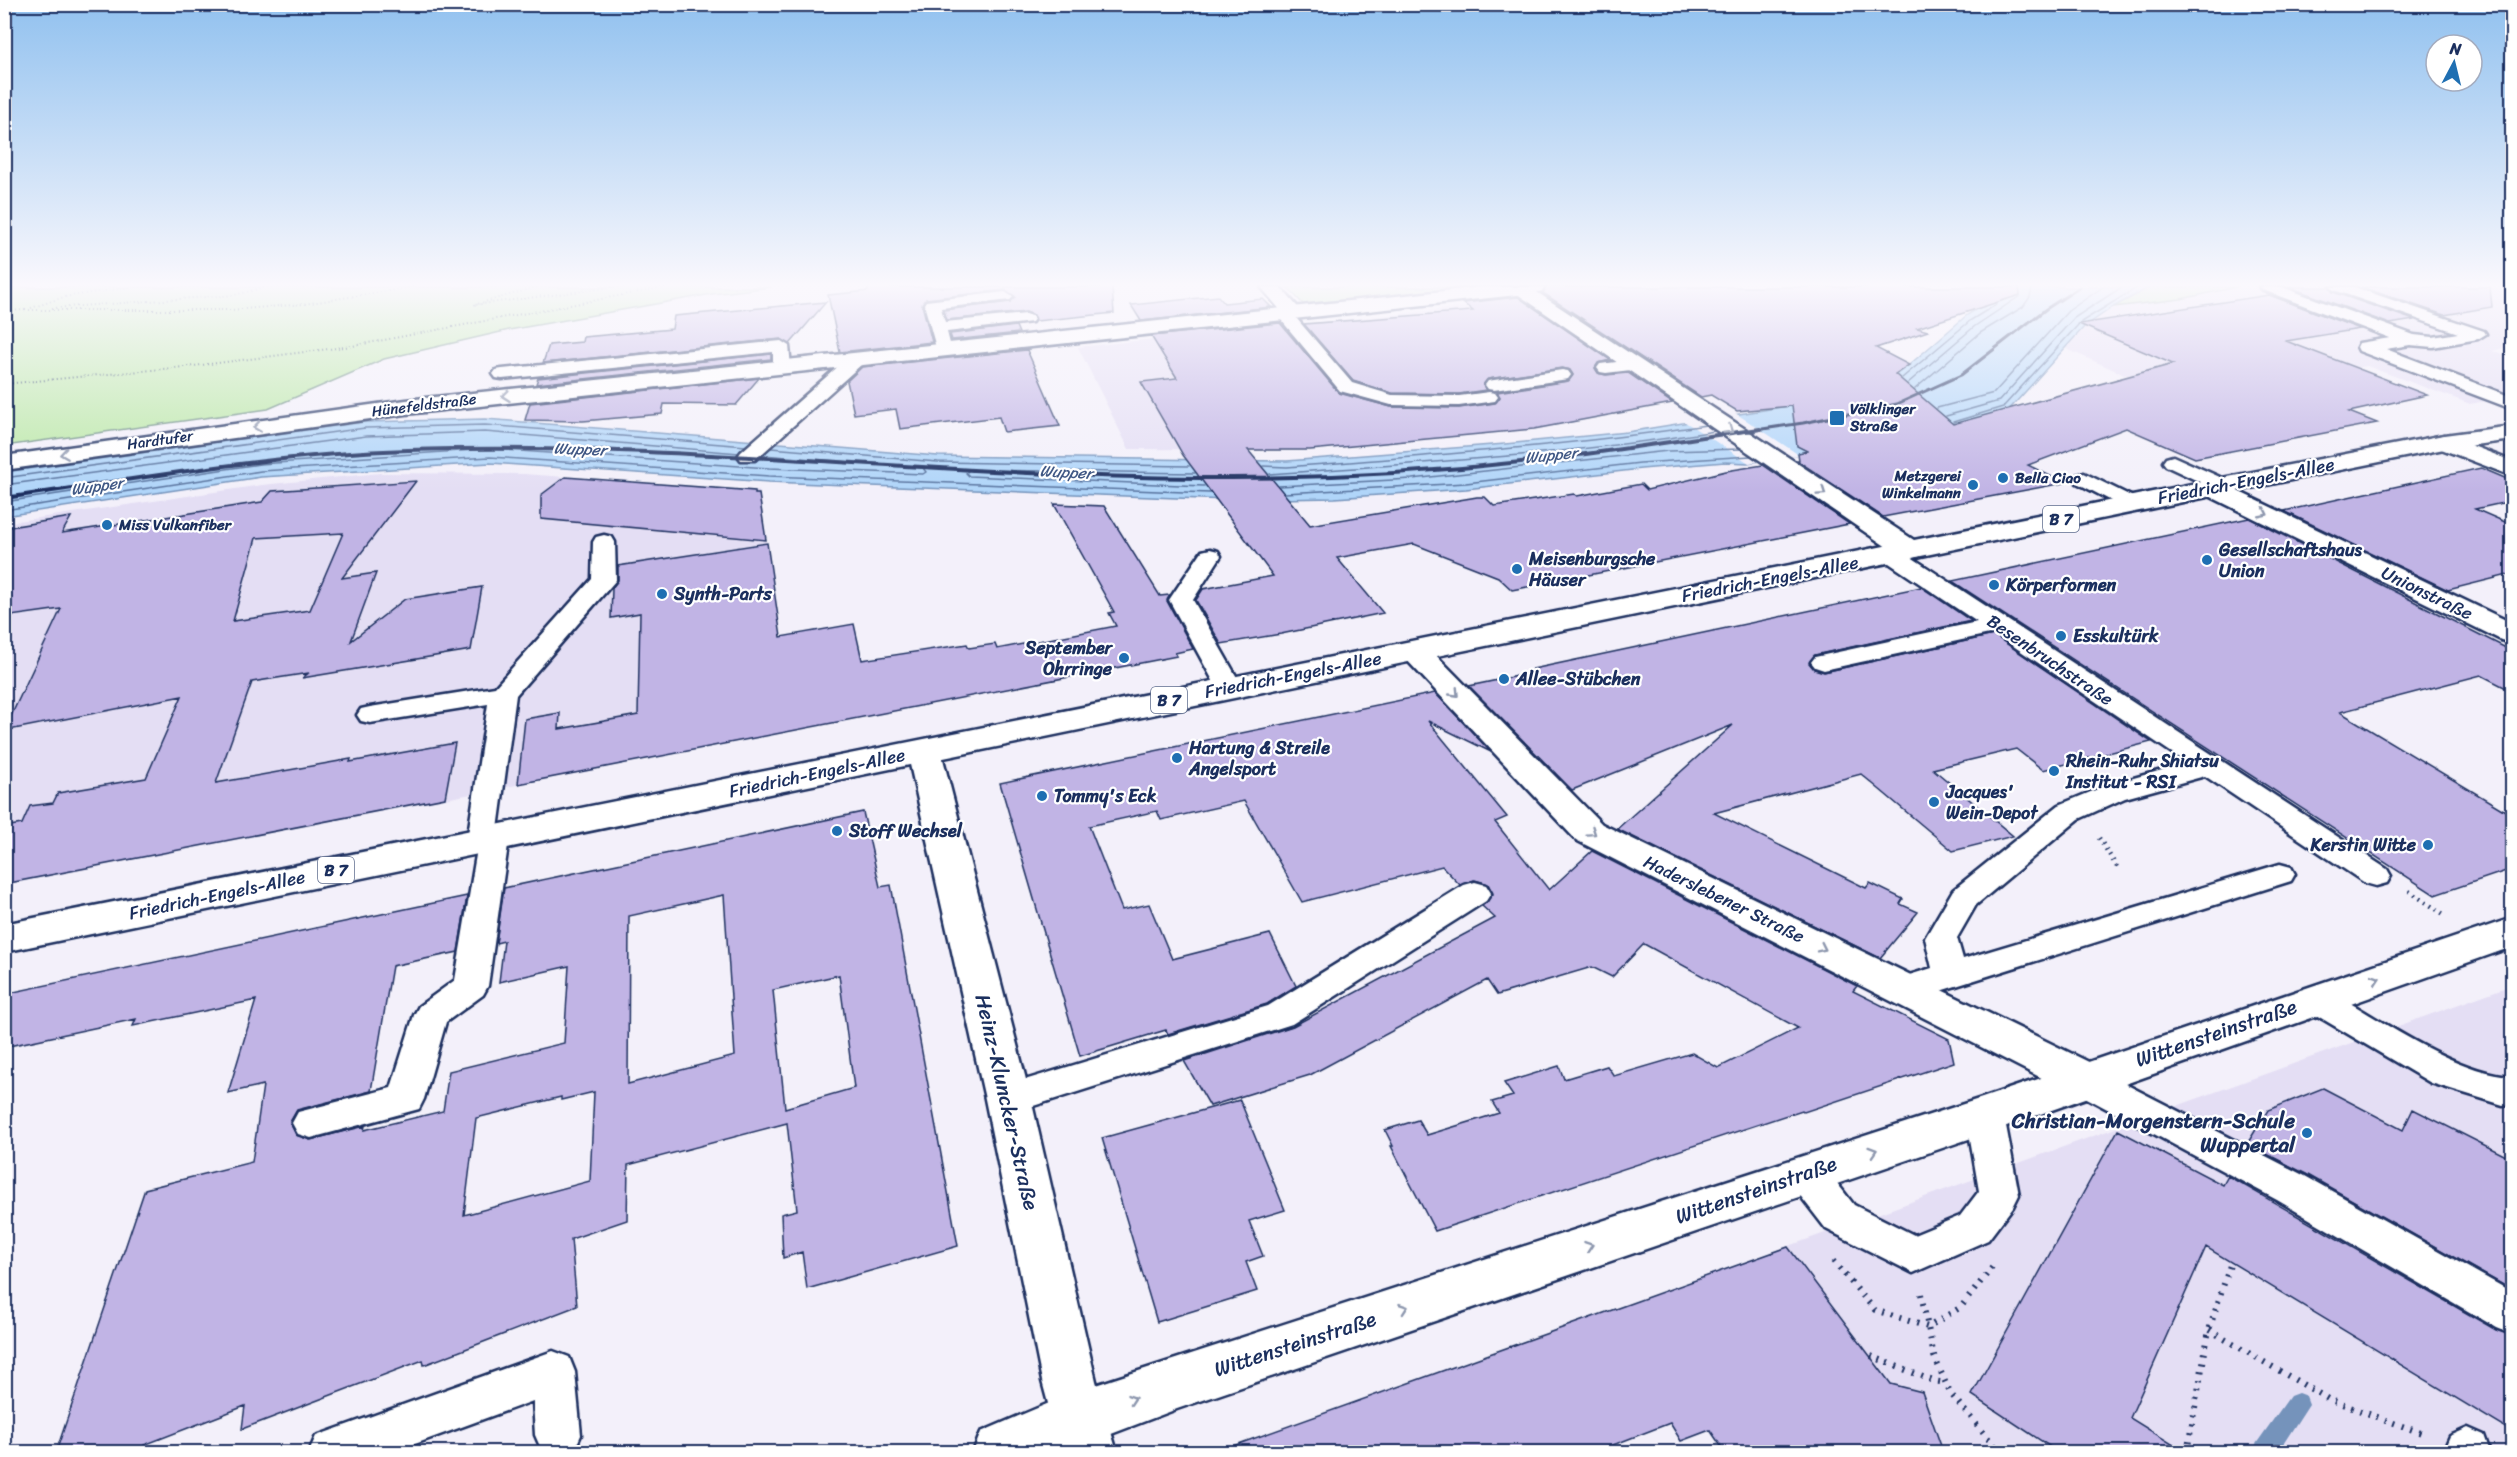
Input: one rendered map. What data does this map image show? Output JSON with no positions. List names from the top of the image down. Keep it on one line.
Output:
{"streets":{"street":["Hünefeldstraße","Hardtufer","Friedrich-Engels-Allee","B 7","Unionstraße","Haderslebener Straße","Wittensteinstraße","Heinz-Kluncker-Straße"],"lane":["Besenbruchstraße"]},"crossings":[["Hünefeldstraße","Hardtufer"],["Friedrich-Engels-Allee","Unionstraße"],["Friedrich-Engels-Allee","Besenbruchstraße"],["Friedrich-Engels-Allee","Haderslebener Straße"],["Friedrich-Engels-Allee","Heinz-Kluncker-Straße"],["Haderslebener Straße","Wittensteinstraße"],["Wittensteinstraße","Heinz-Kluncker-Straße"]],"one_way":["Hünefeldstraße","Hardtufer","Unionstraße","Haderslebener Straße","Wittensteinstraße"],"water":["Wupper"],"places":{"transit":["Völklinger Straße"],"other":["Bella Ciao","Metzgerei Winkelmann","Miss Vulkanfiber","Gesellschaftshaus Union","Meisenburgsche Häuser","Körperformen","Synth-Parts","Esskultürk","September Ohrringe","Allee-Stübchen","Hartung & Streile Angelsport","Rhein-Ruhr Shiatsu Institut - RSI","Tommy's Eck","Jacques' Wein-Depot","Stoff Wechsel","Kerstin Witte","Christian-Morgenstern-Schule Wuppertal"]},"north":"top"}
